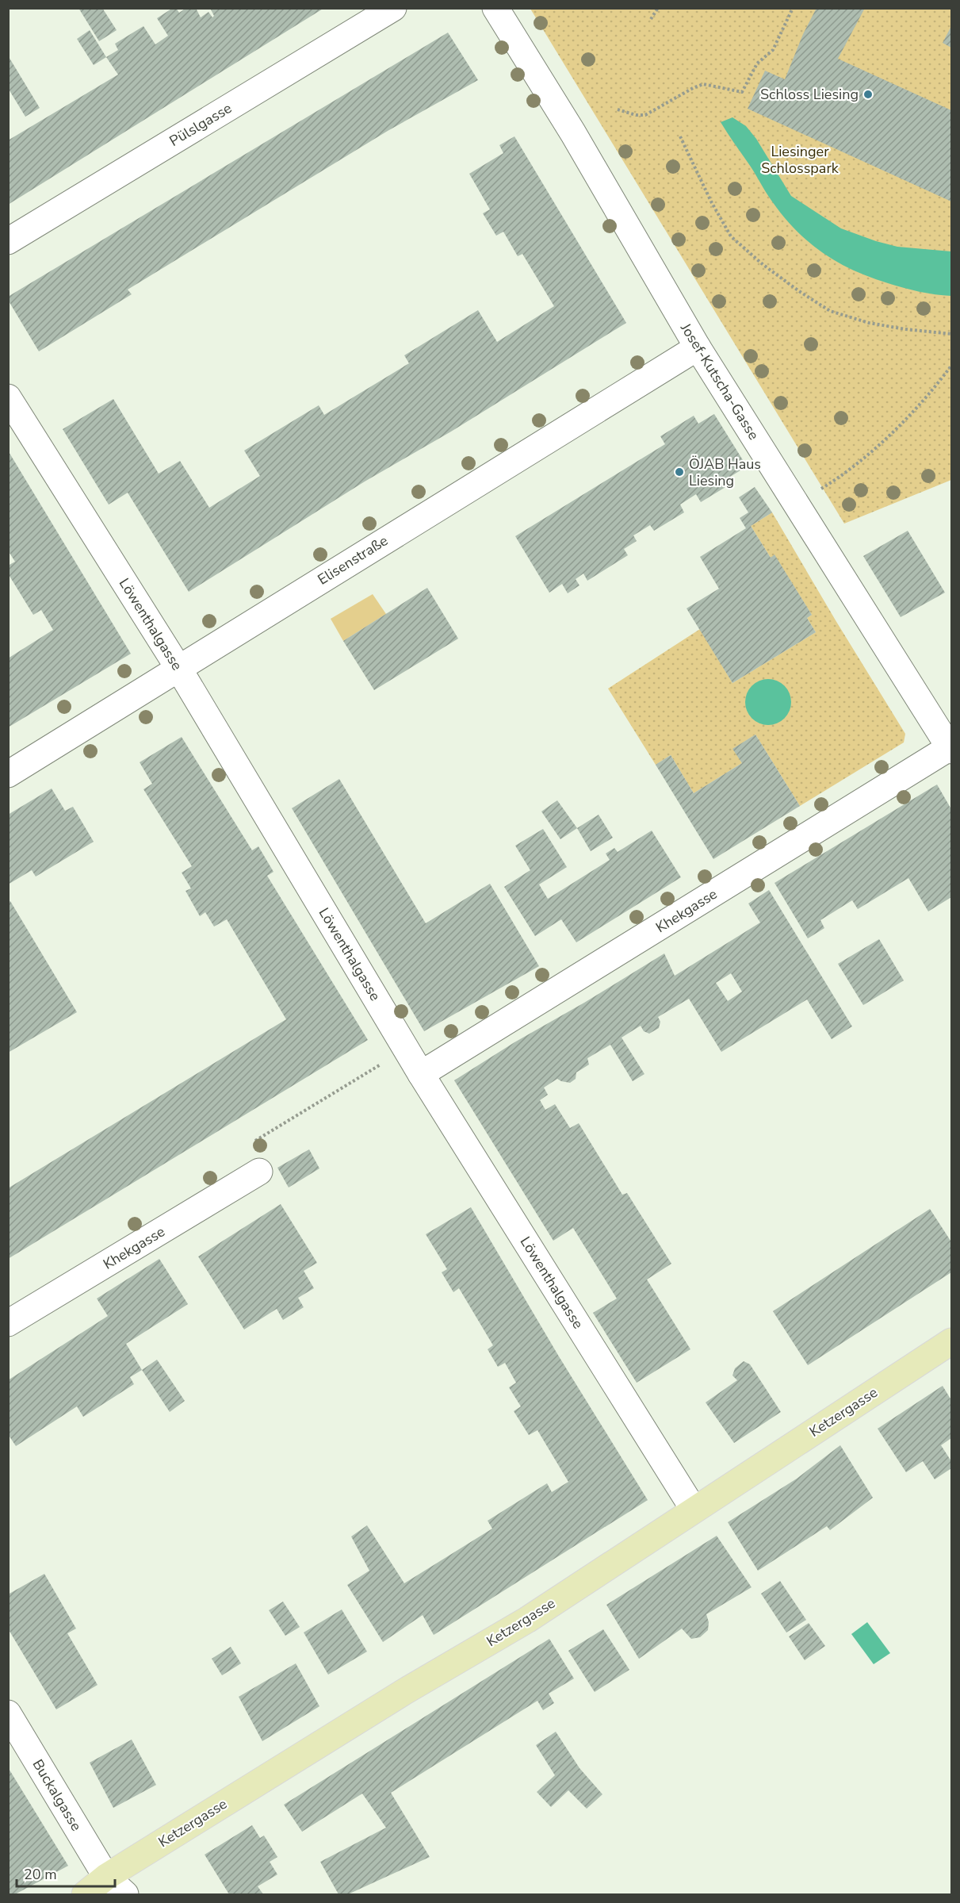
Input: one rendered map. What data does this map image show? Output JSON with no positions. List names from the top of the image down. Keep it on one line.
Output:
{"streets":{"main road":["Ketzergasse"],"street":["Pülslgasse","Josef-Kutscha-Gasse","Elisenstraße","Löwenthalgasse","Khekgasse","Buckalgasse"]},"crossings":[["Josef-Kutscha-Gasse","Elisenstraße"],["Josef-Kutscha-Gasse","Khekgasse"],["Elisenstraße","Löwenthalgasse"],["Löwenthalgasse","Khekgasse"],["Löwenthalgasse","Ketzergasse"],["Ketzergasse","Buckalgasse"]],"parks":["Liesinger Schlosspark"],"places":["Schloss Liesing","ÖJAB Haus Liesing"],"scale_bar":"20 m"}
